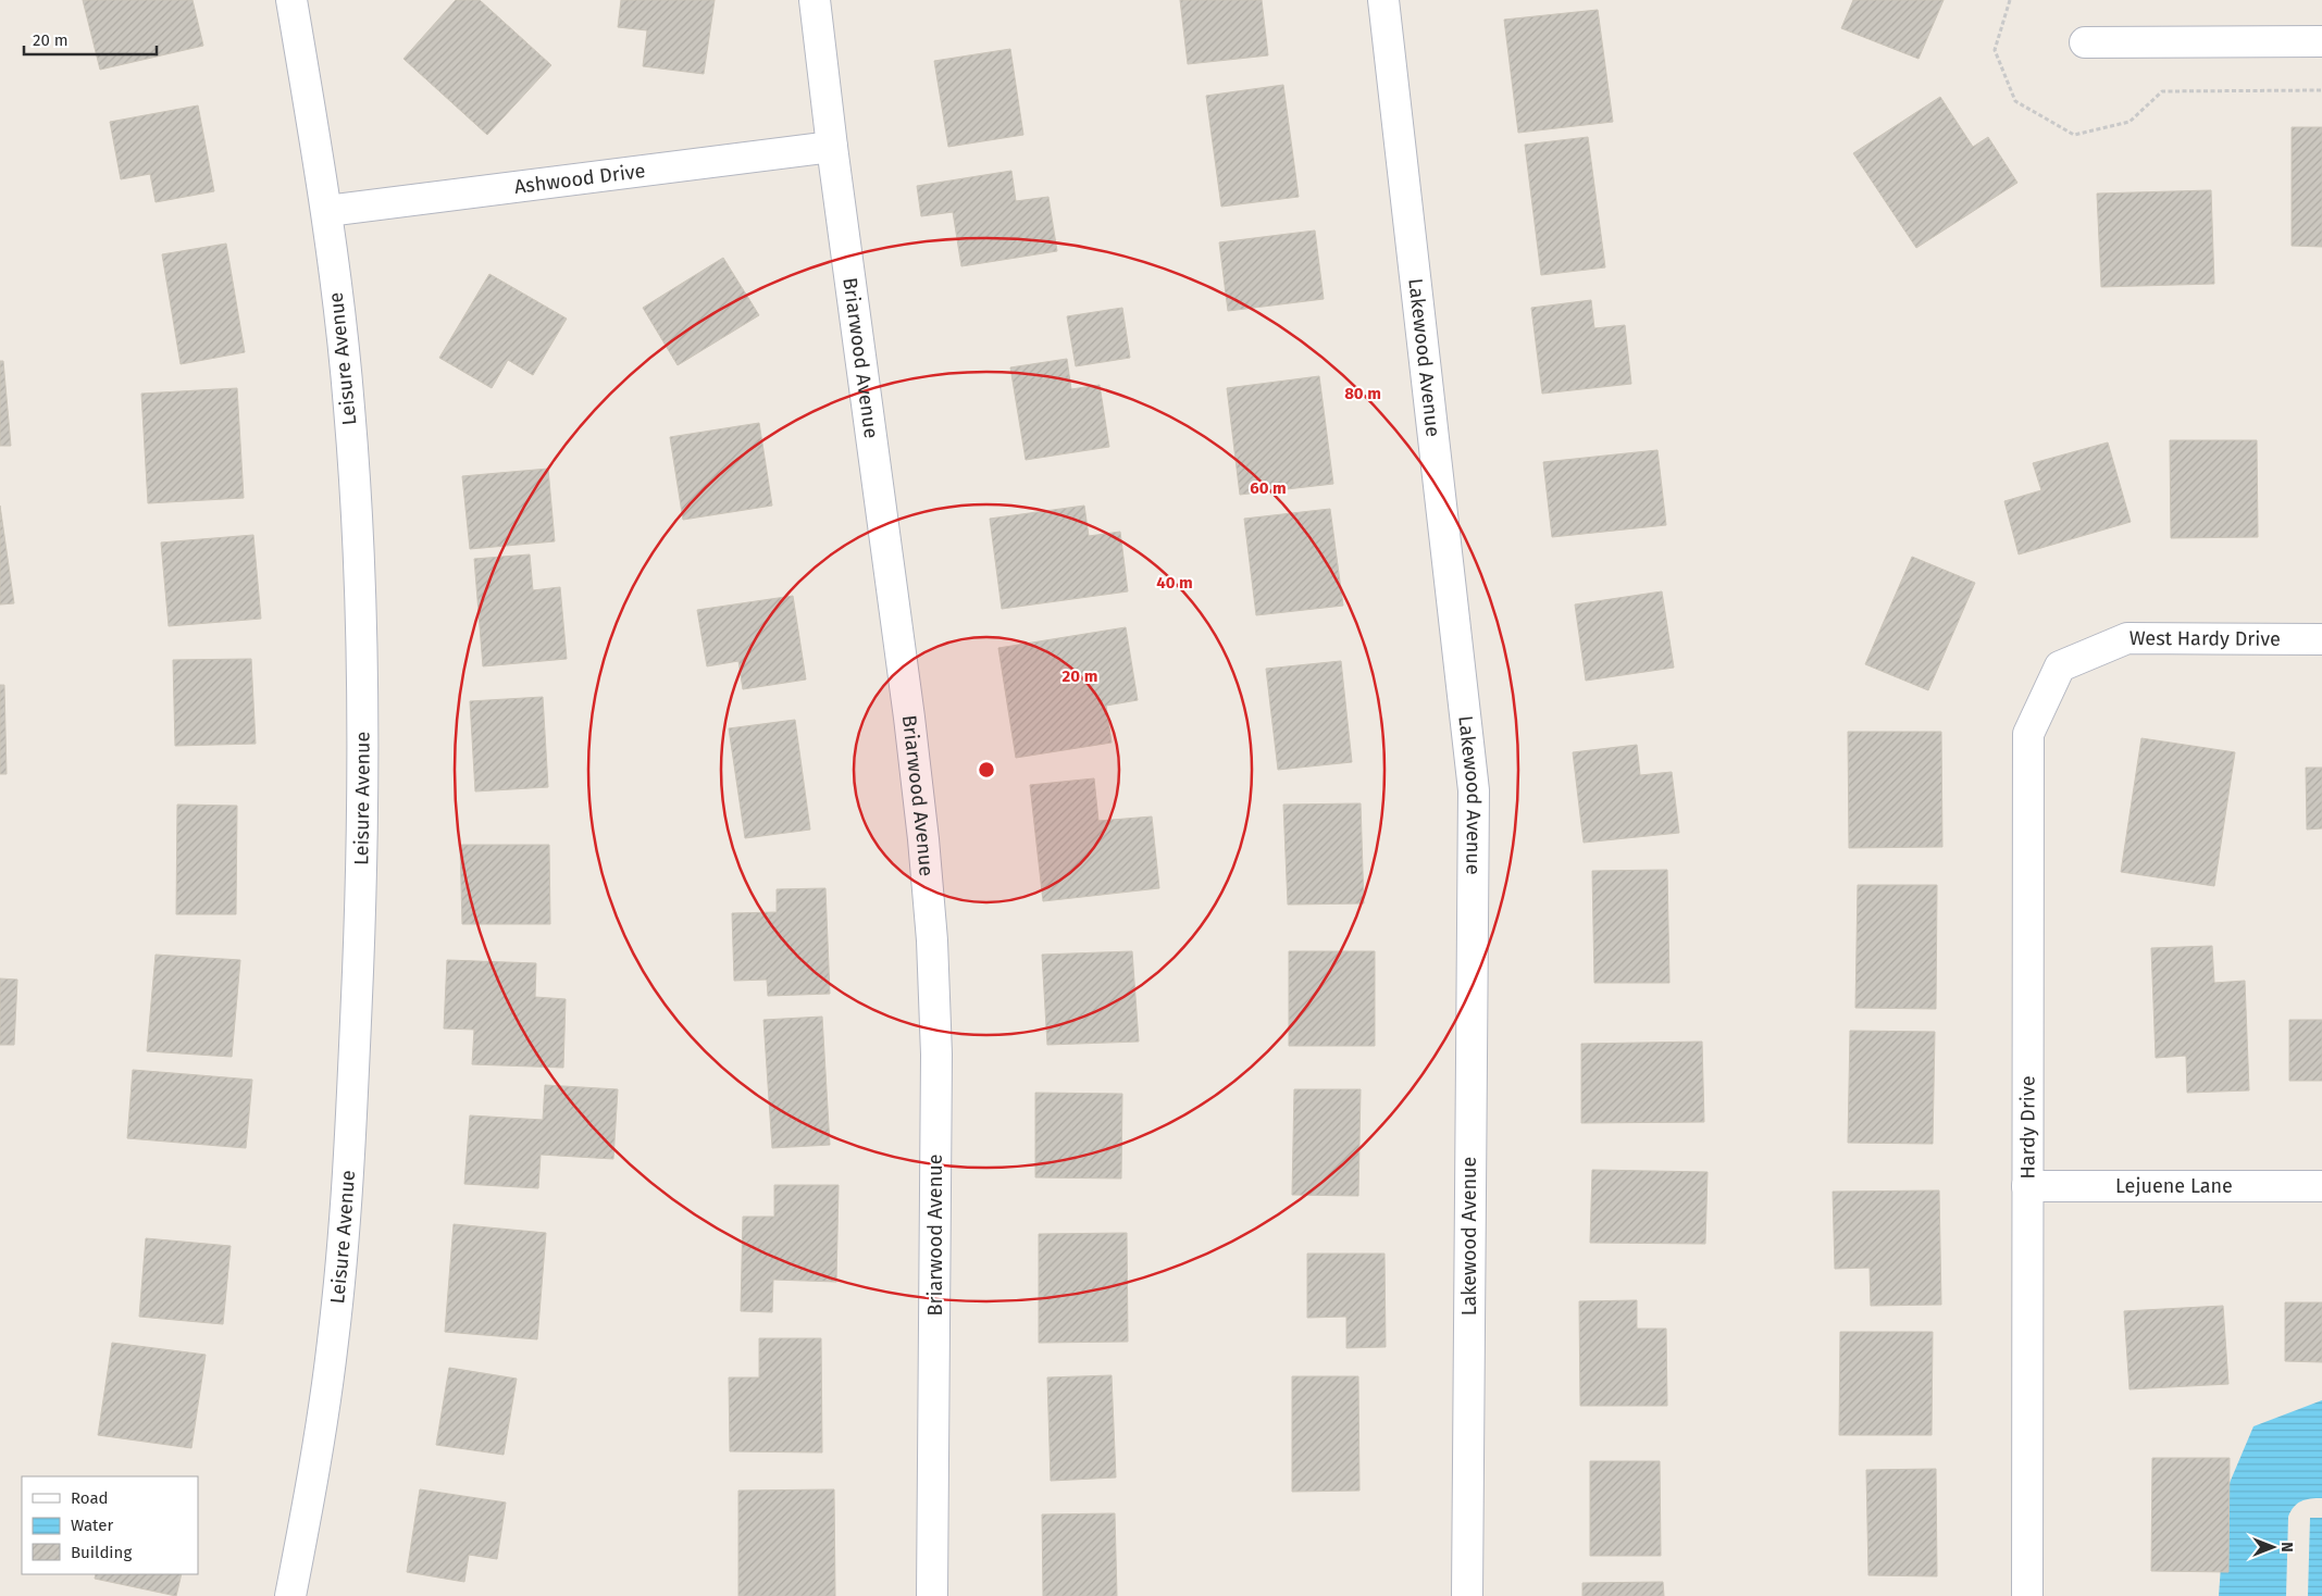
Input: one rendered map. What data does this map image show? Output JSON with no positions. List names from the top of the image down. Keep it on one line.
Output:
{"streets":{"street":["Ashwood Drive","Lakewood Avenue","Leisure Avenue","Briarwood Avenue","West Hardy Drive","Hardy Drive","Lejuene Lane"]},"crossings":[["Ashwood Drive","Leisure Avenue"],["Ashwood Drive","Briarwood Avenue"],["West Hardy Drive","Hardy Drive"],["Hardy Drive","Lejuene Lane"]],"legend":["Road","Water","Building"],"scale_bar":"20 m","north":"right","rings":["80 m","60 m","40 m","20 m"]}
